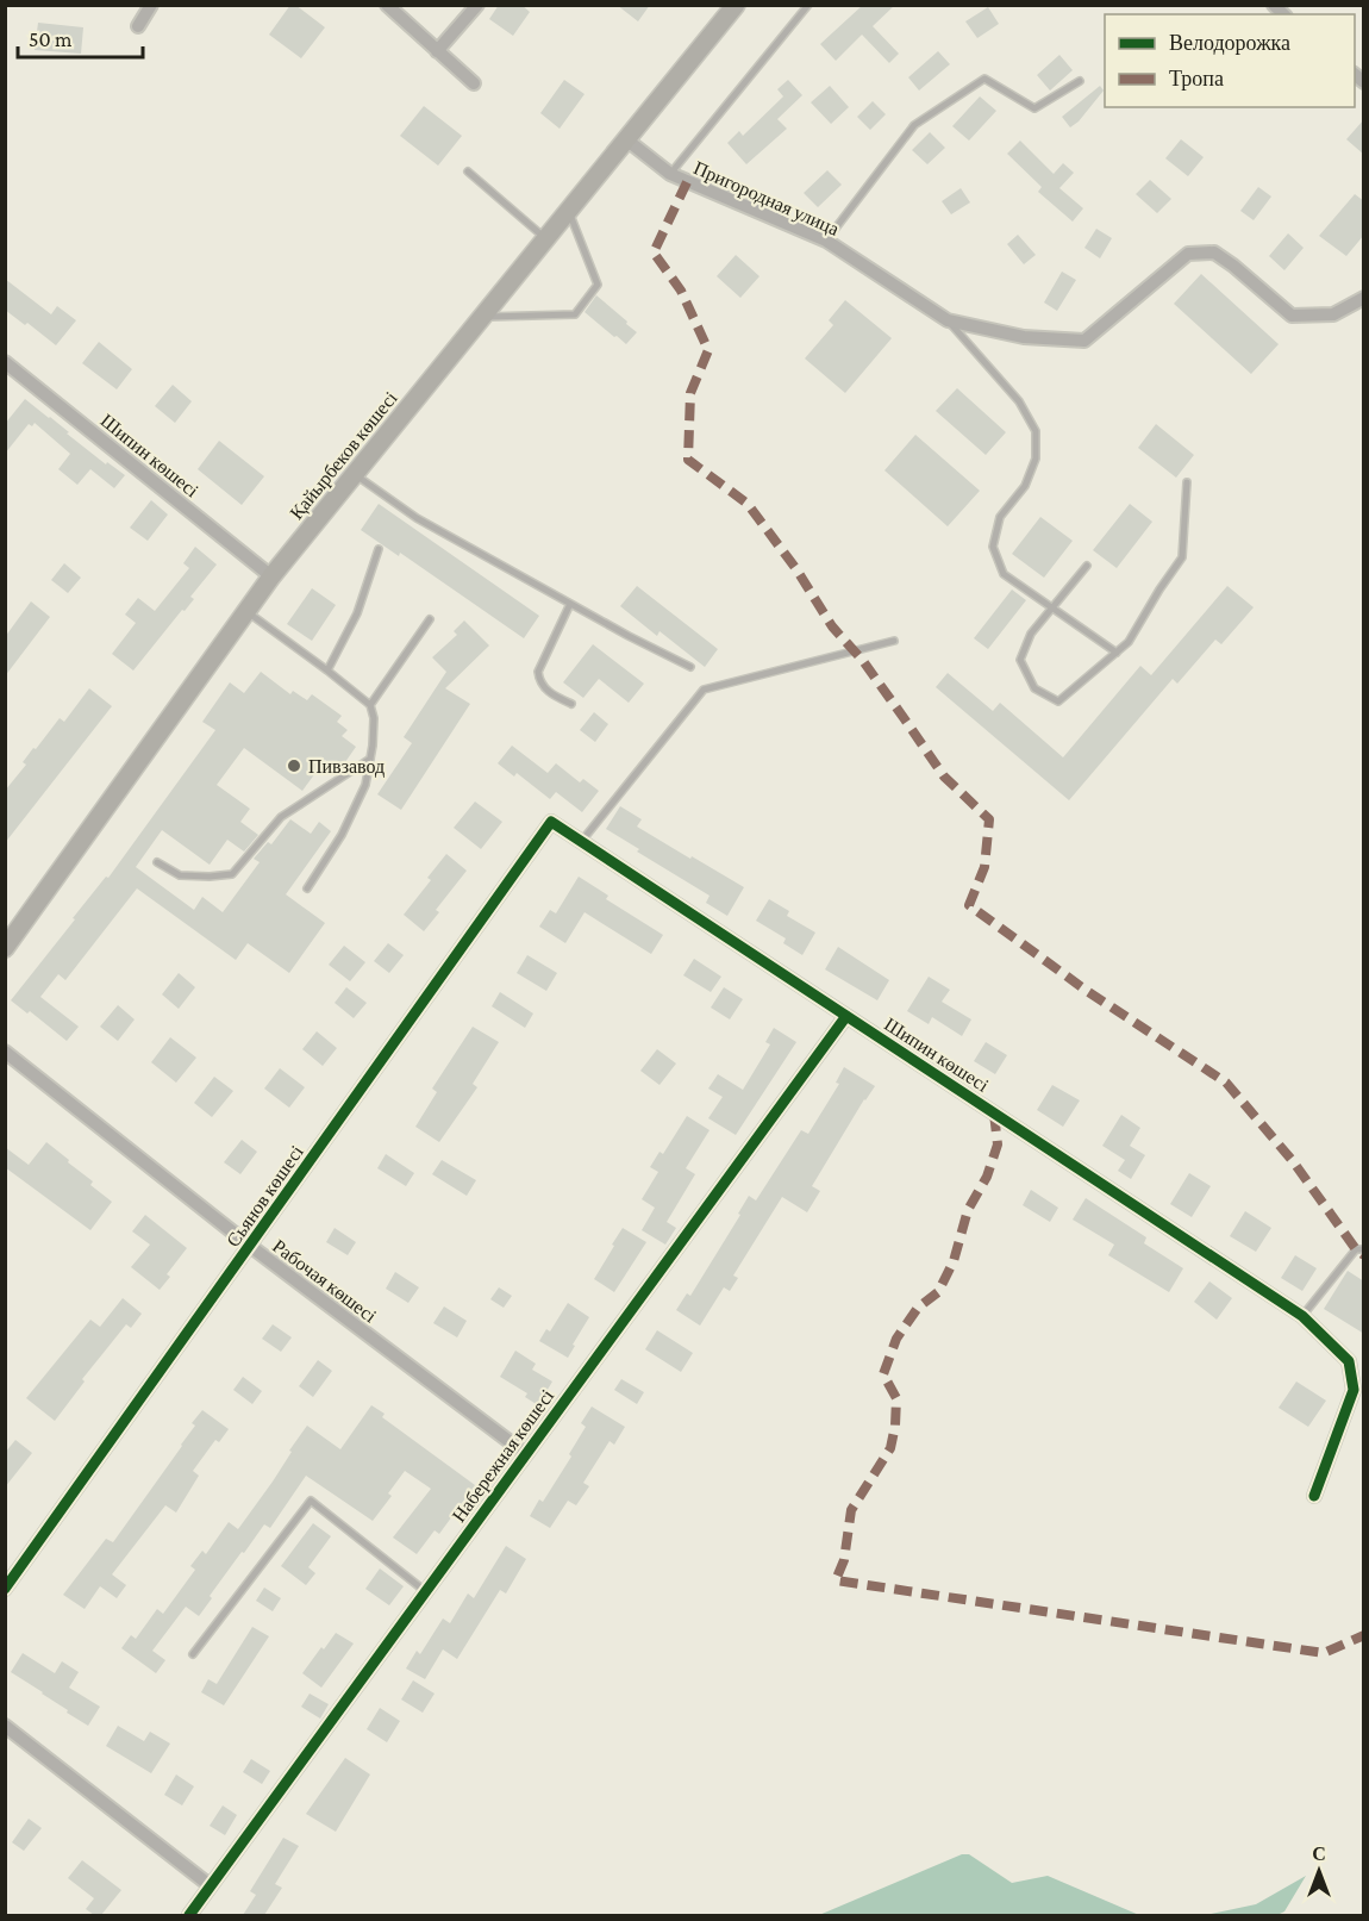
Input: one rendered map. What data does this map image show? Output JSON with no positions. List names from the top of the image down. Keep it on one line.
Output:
{"streets":{"main road":["Қайырбеков көшесі"],"street":["Пригородная улица","Шипин көшесі","Сьянов көшесі","Рабочая көшесі","Набережная көшесі"]},"crossings":[["Пригородная улица","Қайырбеков көшесі"],["Шипин көшесі","Қайырбеков көшесі"],["Шипин көшесі","Сьянов көшесі"],["Шипин көшесі","Набережная көшесі"],["Сьянов көшесі","Рабочая көшесі"],["Рабочая көшесі","Набережная көшесі"]],"places":["Пивзавод"],"legend":["Велодорожка","Тропа"],"scale_bar":"50 m","north":"top"}
